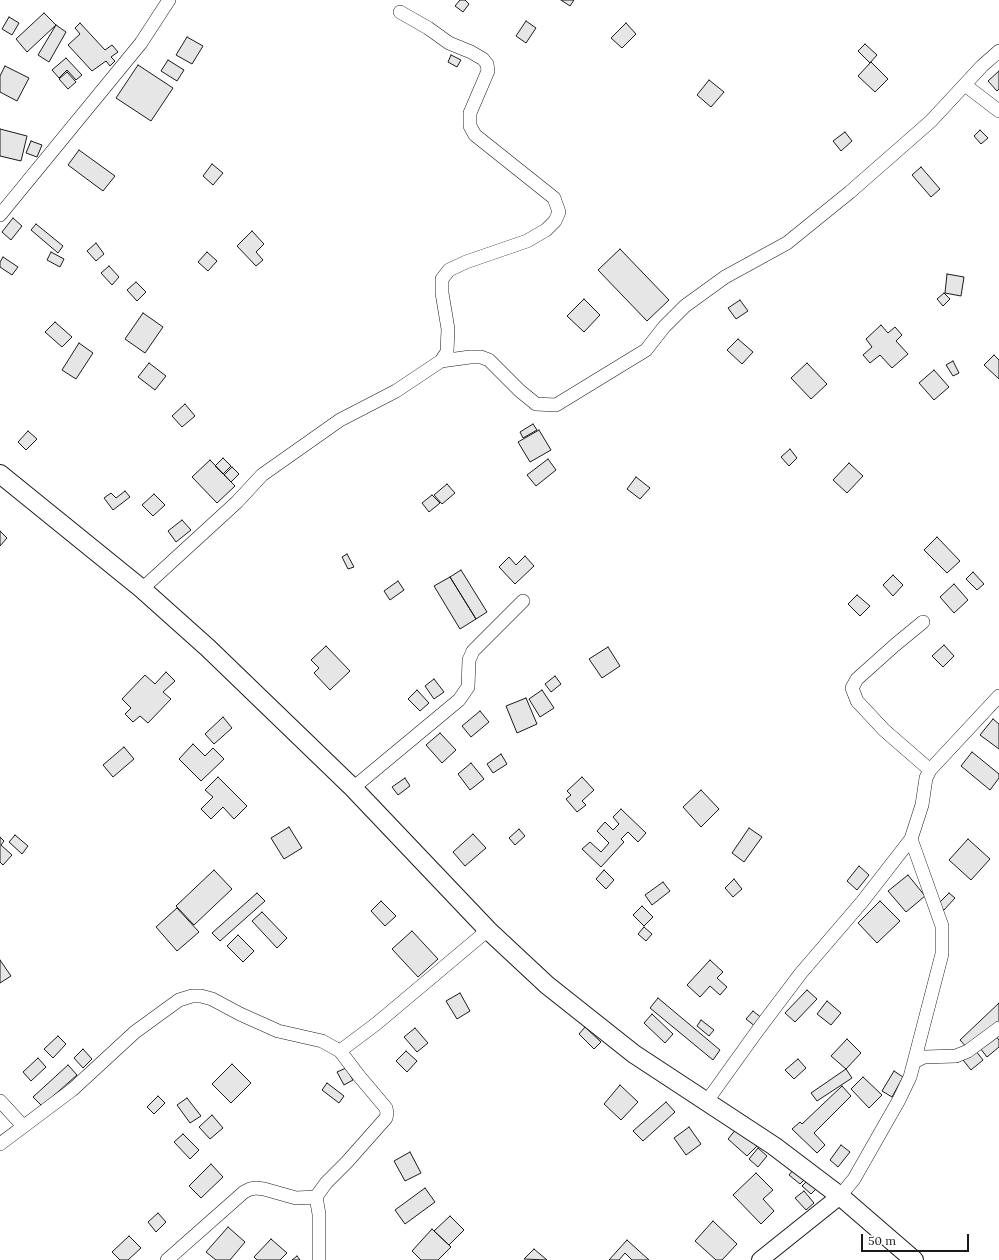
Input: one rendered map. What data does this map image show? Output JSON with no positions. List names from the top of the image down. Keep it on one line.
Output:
{"scale_bar":"50 m"}
